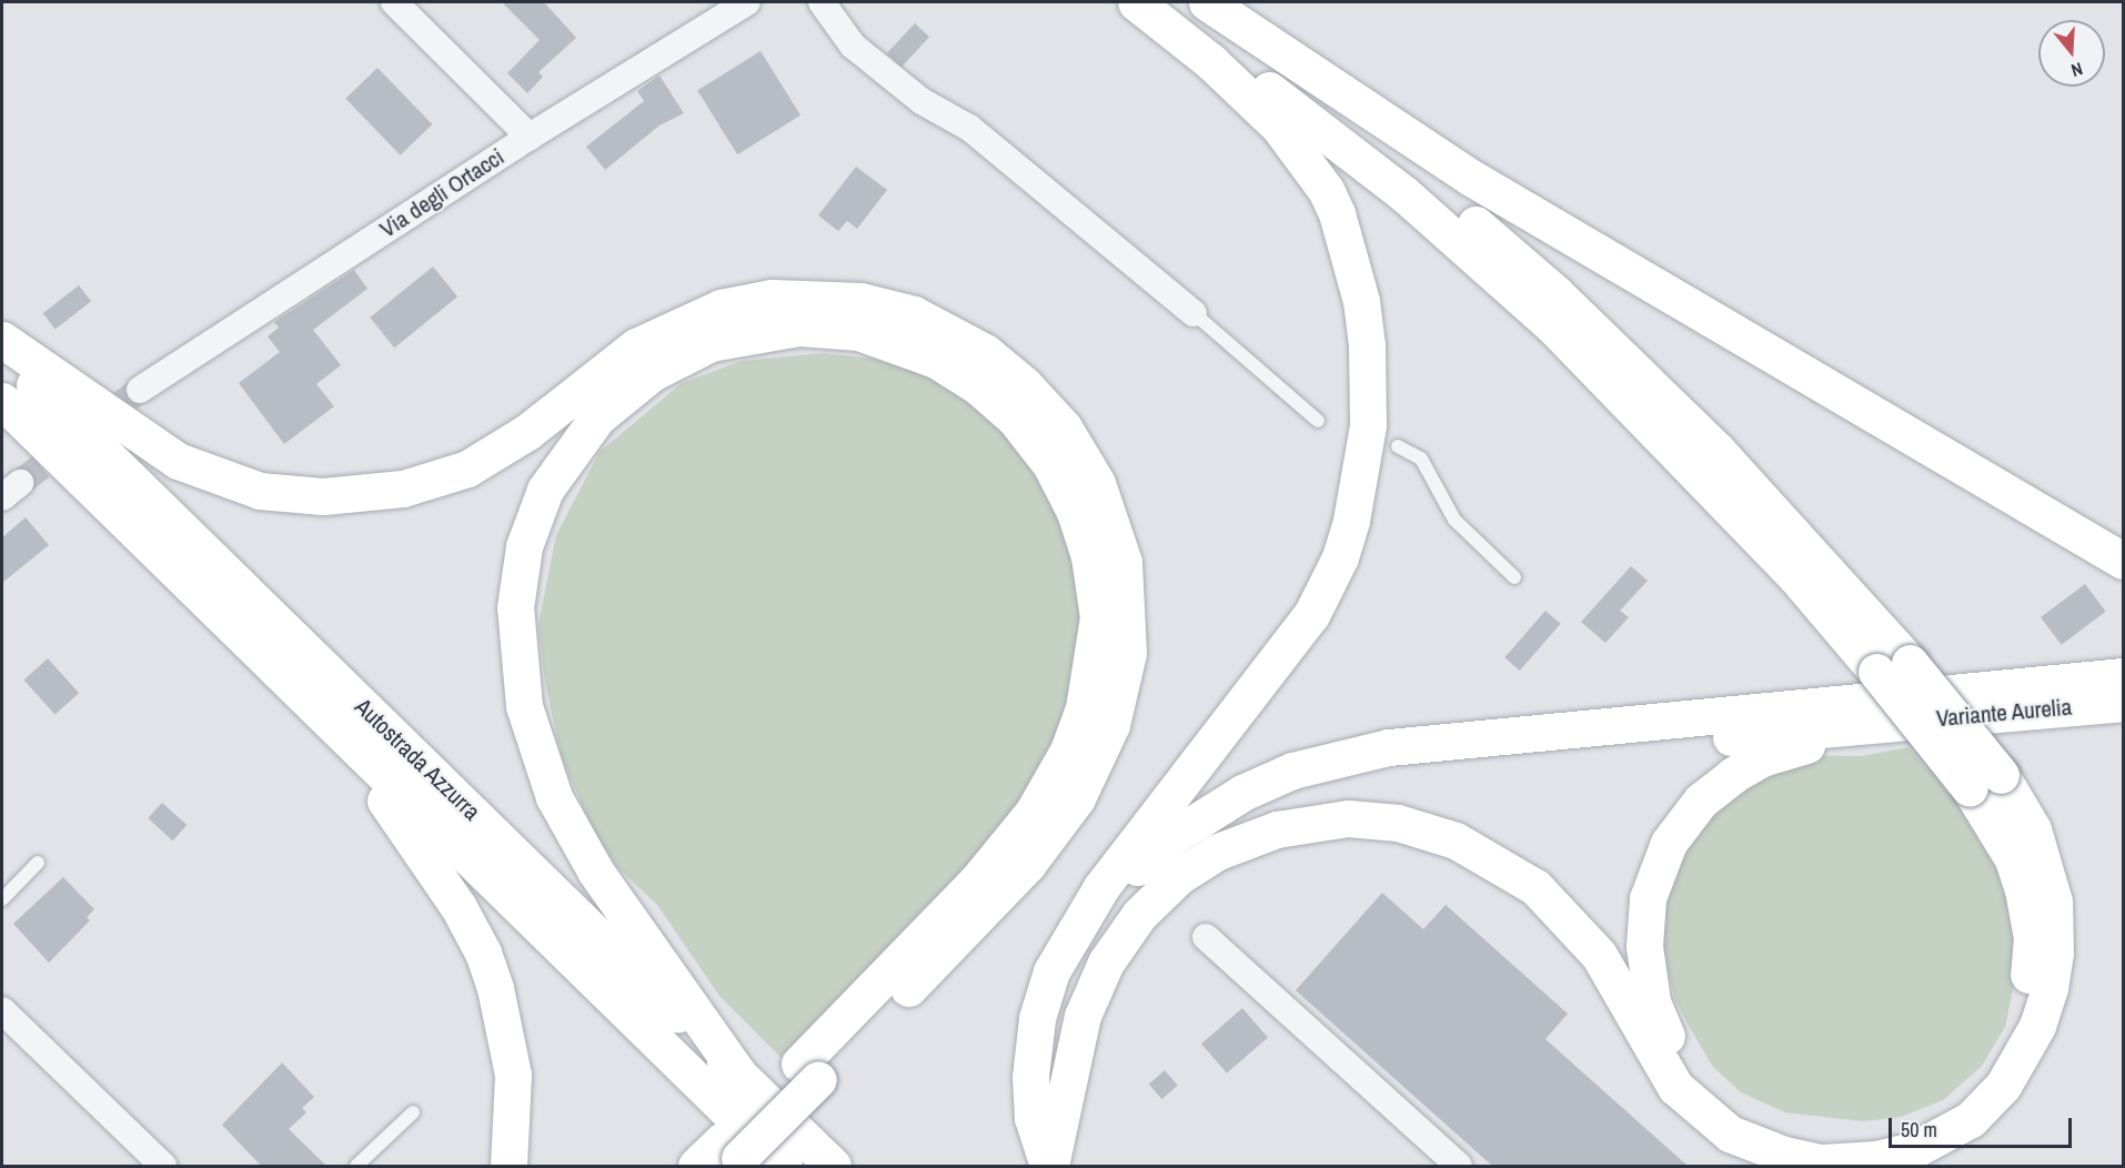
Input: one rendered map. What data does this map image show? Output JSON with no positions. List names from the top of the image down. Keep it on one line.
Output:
{"streets":{"highway":["Variante Aurelia","Autostrada Azzurra"],"street":["Via degli Ortacci"]},"scale_bar":"50 m","north":"bottom"}
